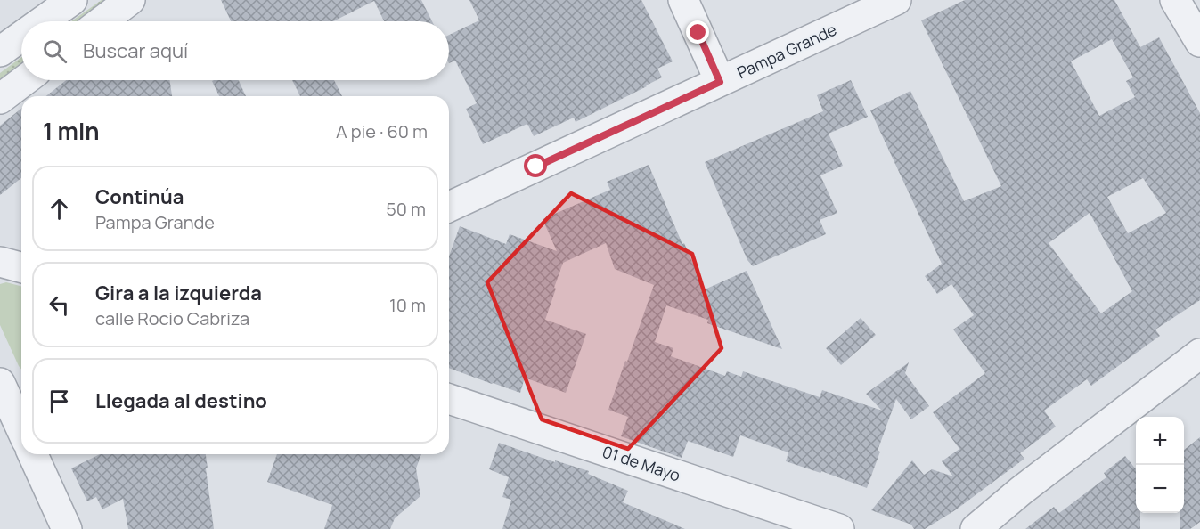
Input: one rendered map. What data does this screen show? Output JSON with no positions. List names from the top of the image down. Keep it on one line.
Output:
{"streets":{"street":["Pampa Grande","01 de Mayo"]},"page":{"search":"Buscar aquí","heading":["1 min","A pie · 60 m"],"list":[["Continúa","Pampa Grande","50 m"],["Gira a la izquierda","calle Rocio Cabriza","10 m"],"Llegada al destino"],"map_buttons":["+","−"]}}
